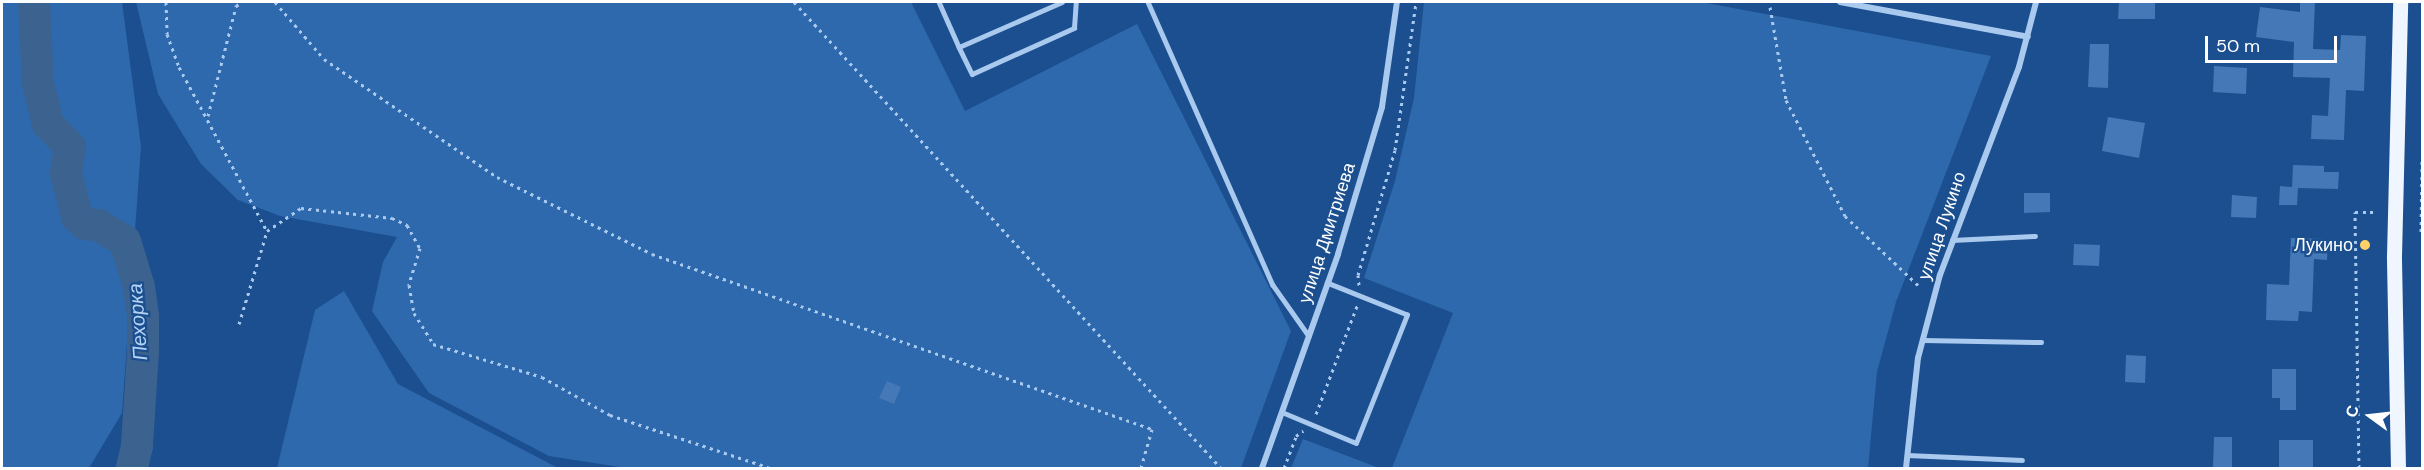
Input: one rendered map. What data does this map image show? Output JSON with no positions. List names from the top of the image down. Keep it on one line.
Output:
{"streets":{"street":["улица Лукино","улица Дмитриева"]},"water":["Пехорка"],"places":["Лукино"],"scale_bar":"50 m","north":"left"}
